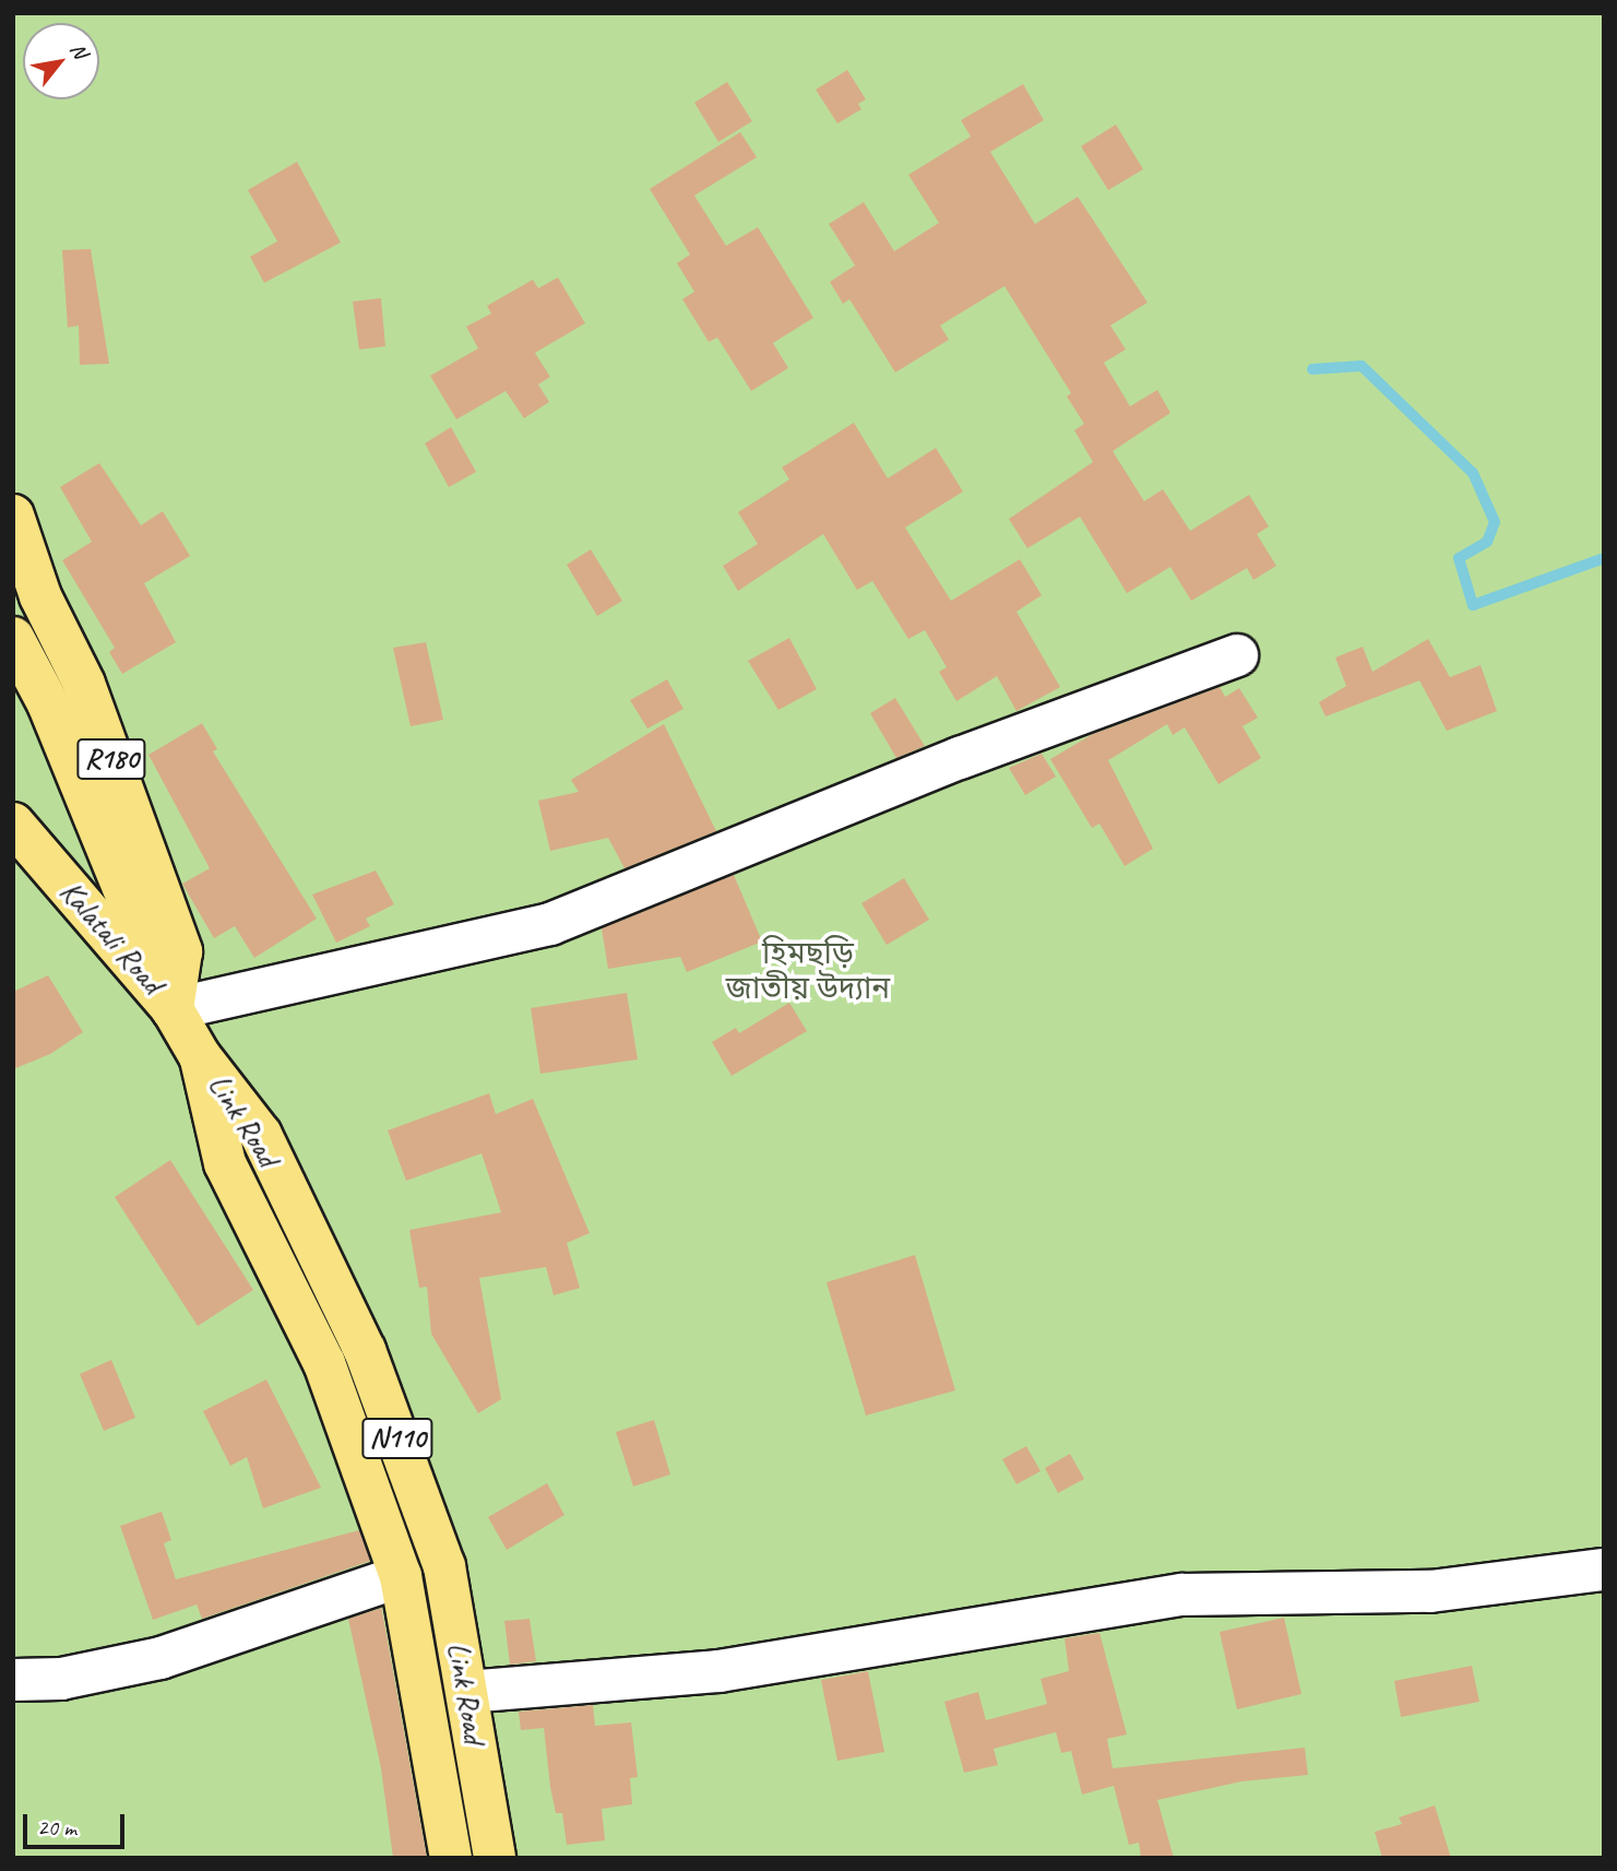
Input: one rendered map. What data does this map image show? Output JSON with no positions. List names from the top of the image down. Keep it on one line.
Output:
{"streets":{"main road":["R180","Kalatali Road","Link Road","N110"]},"crossings":[["R180","Kalatali Road"],["Kalatali Road","Link Road"]],"parks":["হিমছড়ি জাতীয় উদ্যান"],"scale_bar":"20 m","north":"top right"}
